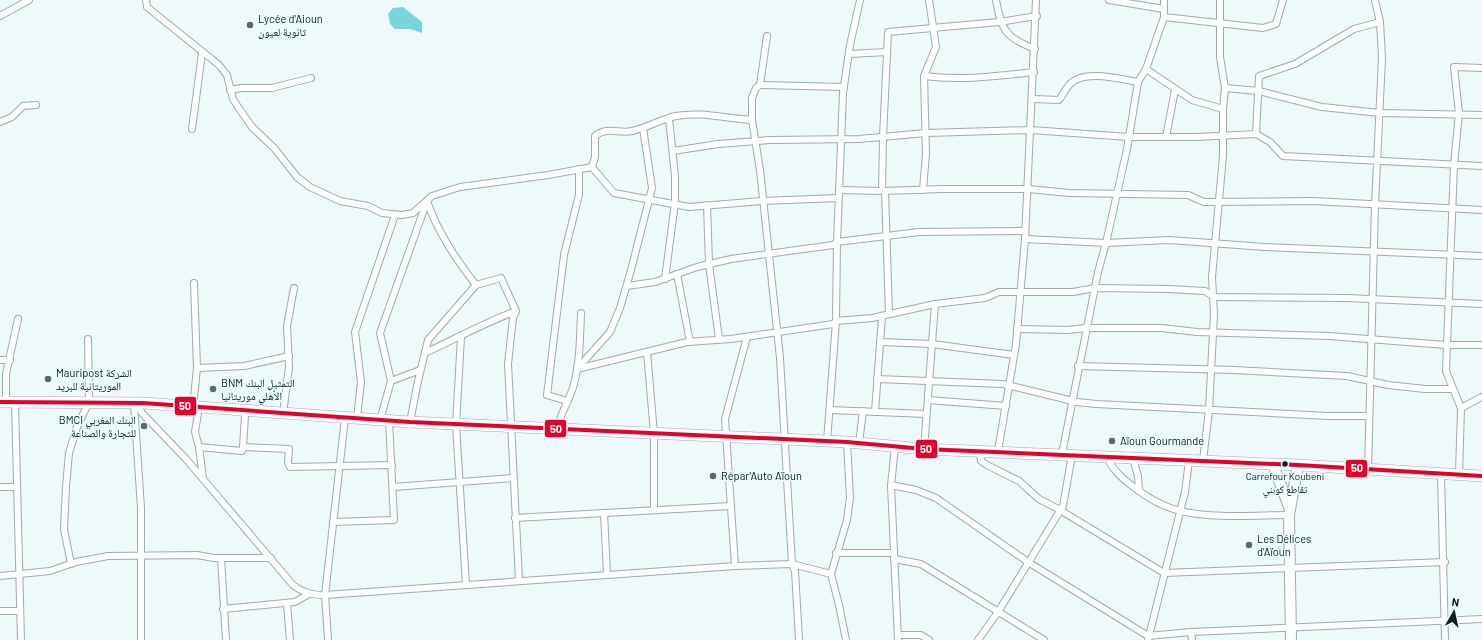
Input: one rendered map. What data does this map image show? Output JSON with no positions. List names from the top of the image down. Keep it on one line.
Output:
{"places":["Lycée d'Aioun ثانوية لعيون","Mauripost الشركة الموريتانية للبريد","BNM التمثيل البنك الأهلي موريتانيا","BMCI البنك المغربي للتجارة والصناعة","Aïoun Gourmande","Carrefour Koubeni تقاطع كوبني","Répar'Auto Aïoun","Les Délices d'Aïoun"],"lines":["transit line 50"],"north":"top"}
